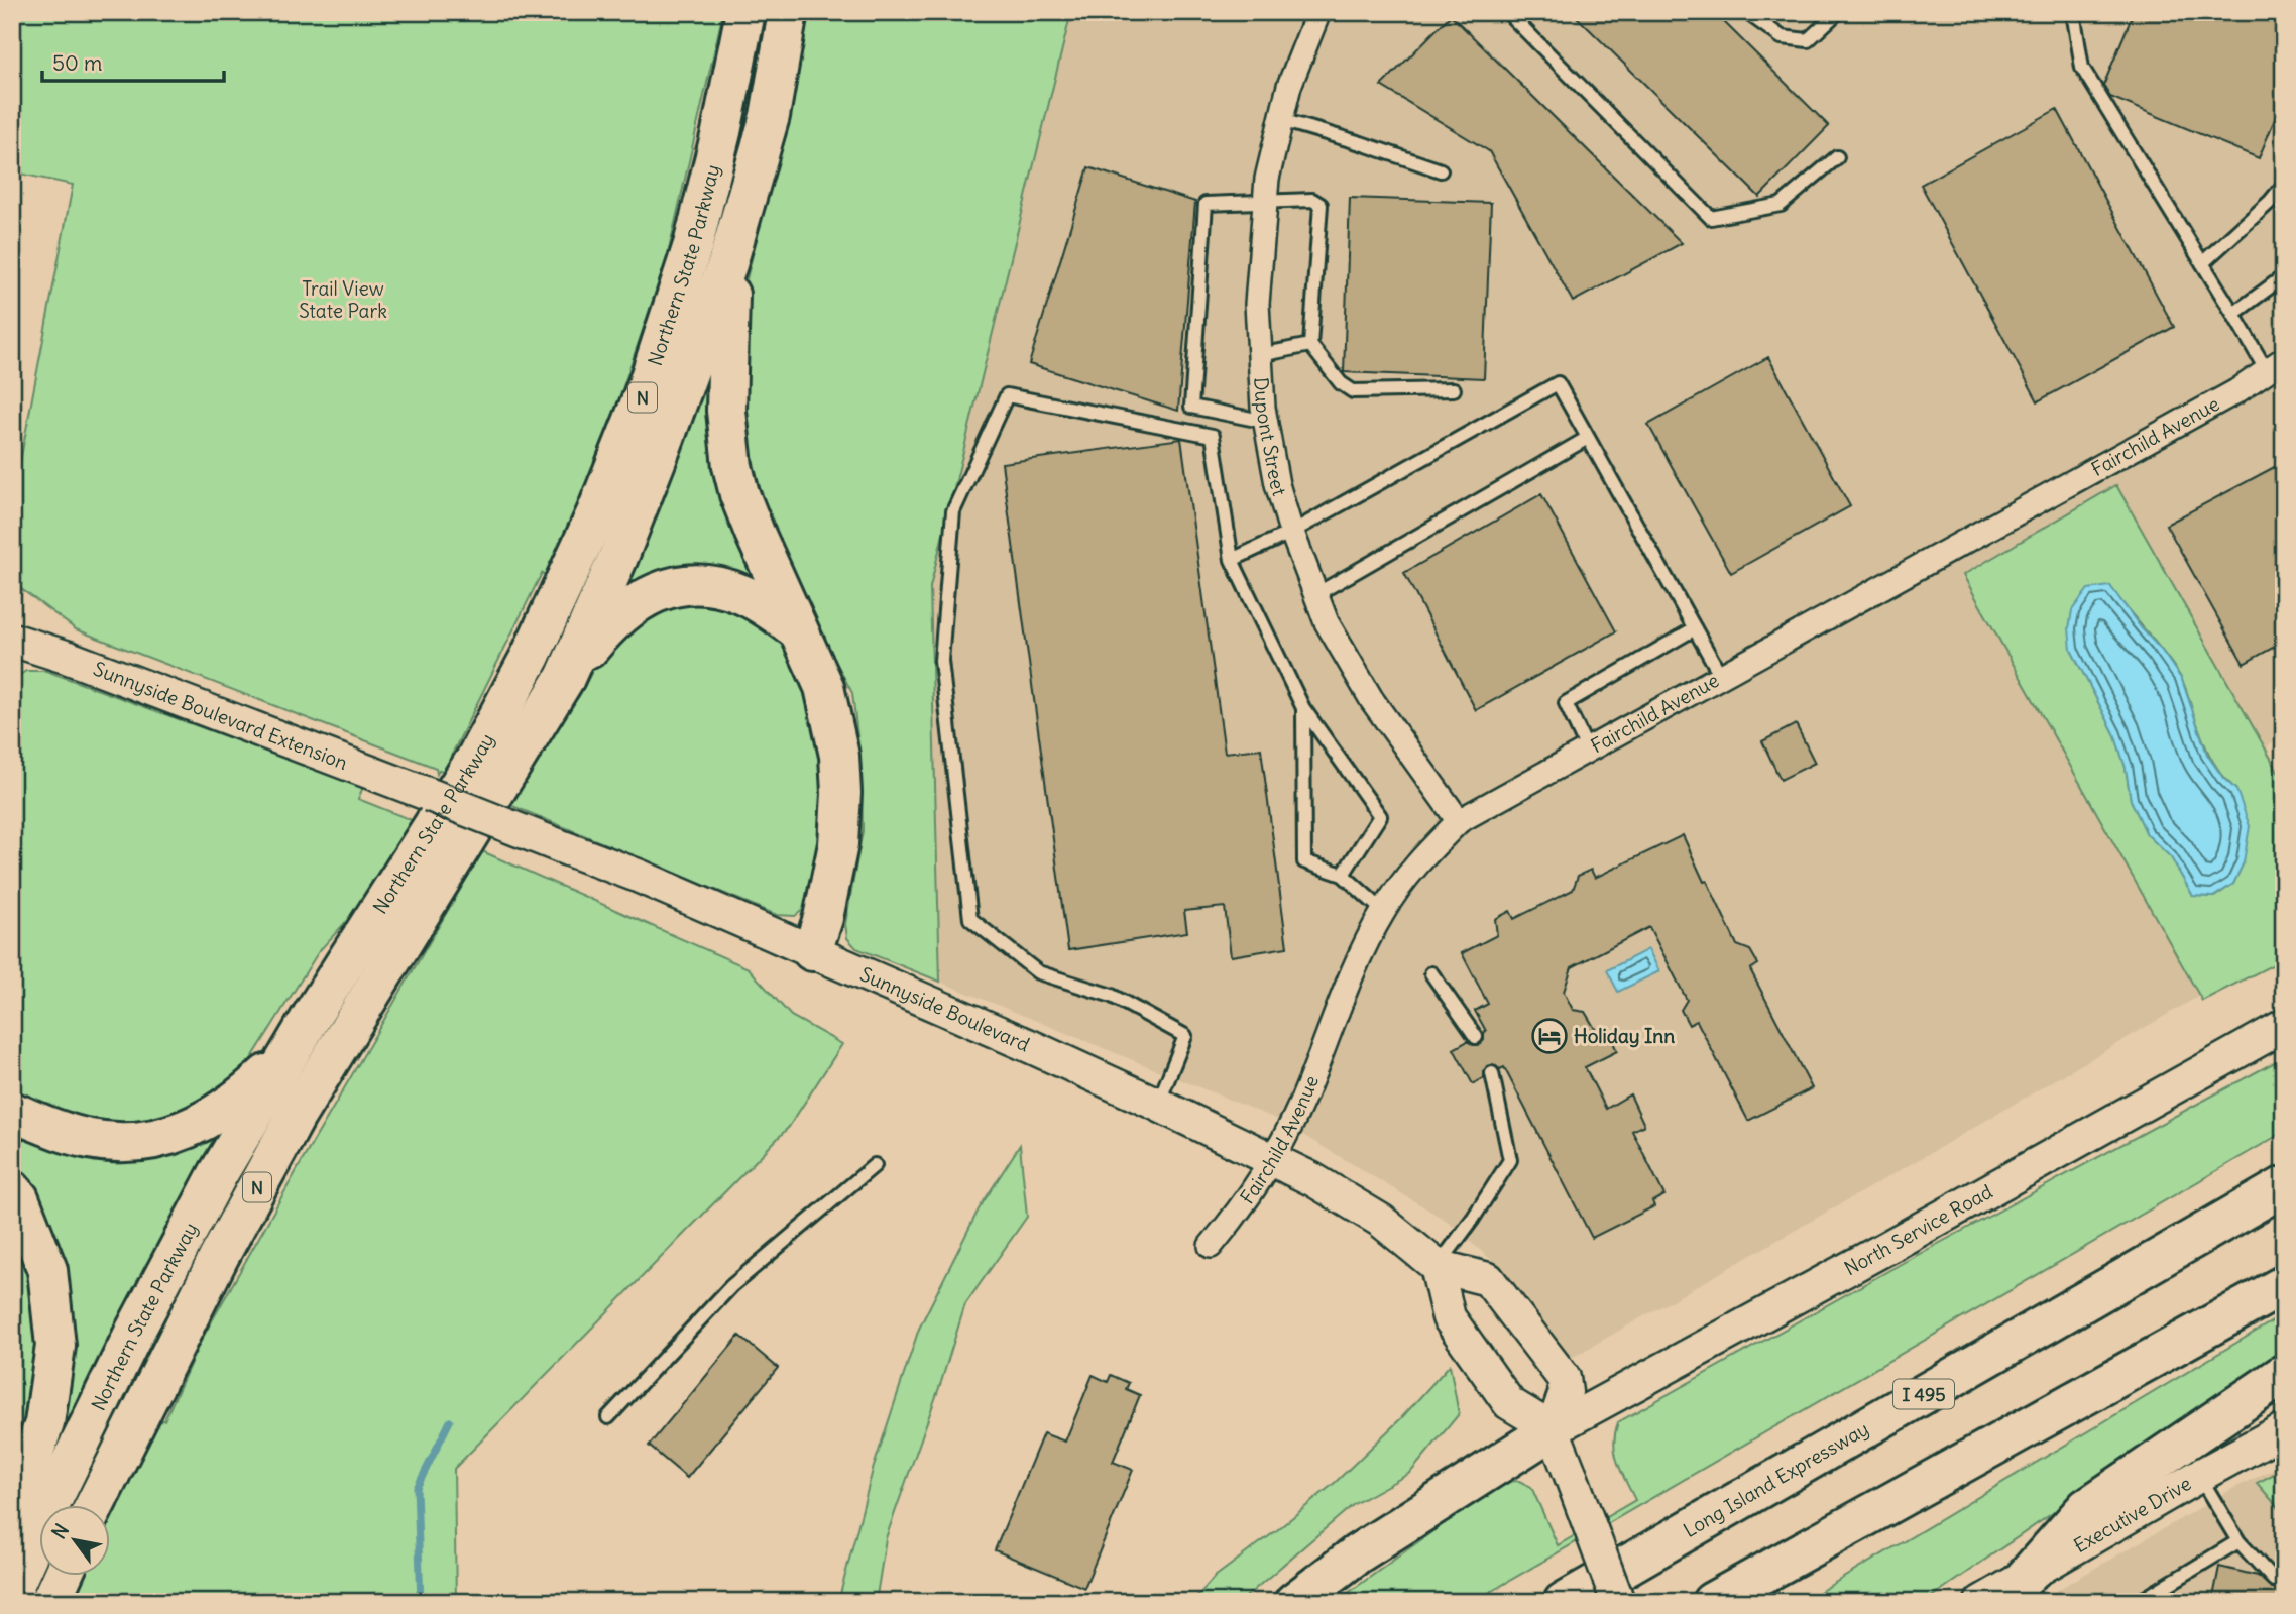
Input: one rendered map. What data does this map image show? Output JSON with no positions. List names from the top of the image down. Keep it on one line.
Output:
{"streets":{"highway":["Northern State Parkway","N","I 495","Long Island Expressway"],"main road":["Sunnyside Boulevard Extension","Sunnyside Boulevard","North Service Road","Executive Drive"],"street":["Fairchild Avenue","Dupont Street"]},"crossings":[["Fairchild Avenue","Dupont Street"],["Fairchild Avenue","Sunnyside Boulevard"],["Sunnyside Boulevard Extension","Sunnyside Boulevard"],["Sunnyside Boulevard","North Service Road"]],"parks":["Trail View State Park"],"places":{"hotel":["Holiday Inn"]},"scale_bar":"50 m","north":"top left"}
